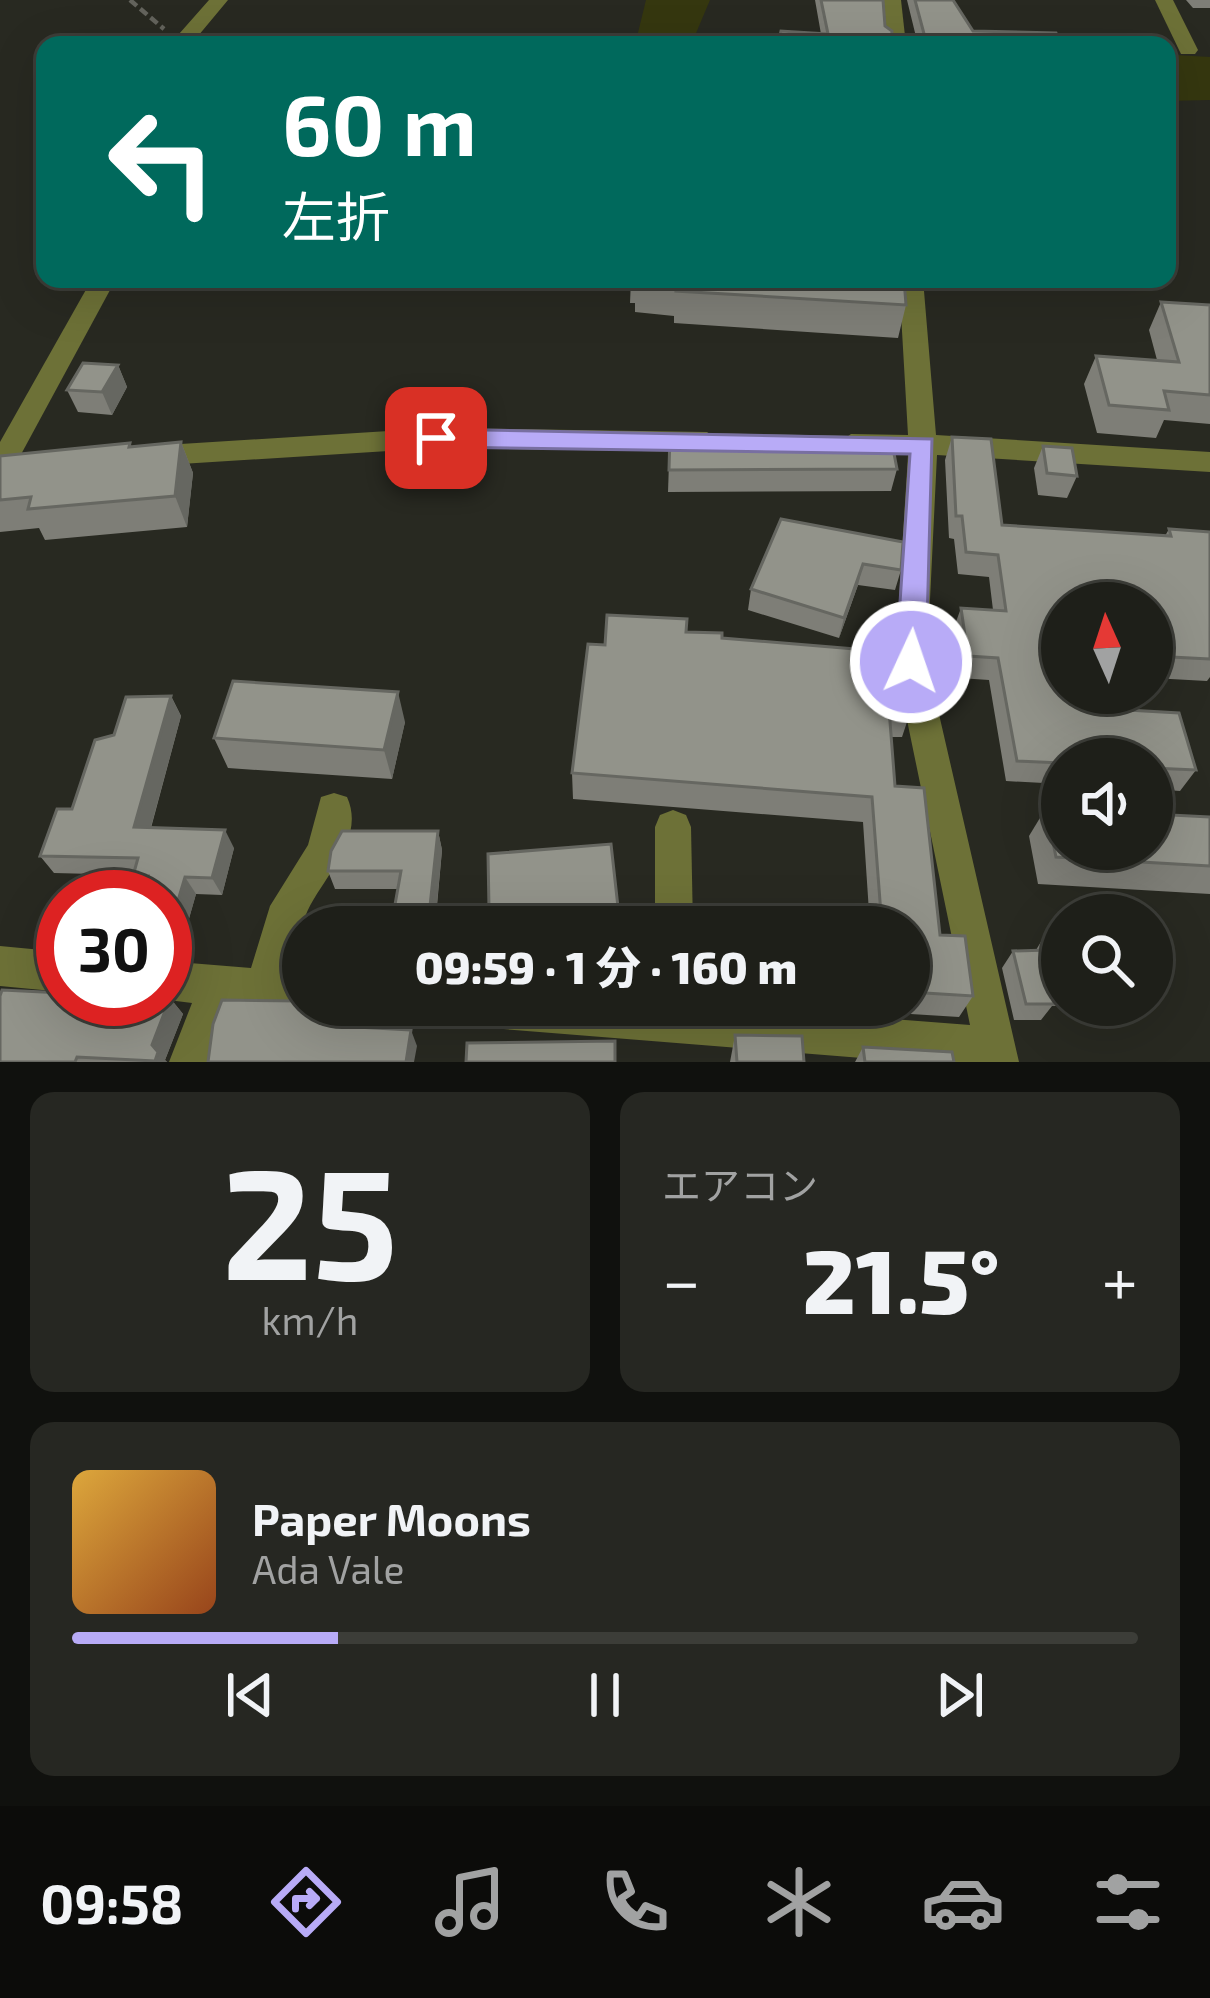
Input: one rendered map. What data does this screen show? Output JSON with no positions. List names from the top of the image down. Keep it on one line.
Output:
{"north":"top","page":{"turn":["60 m","左折"],"limit":"30","trip":"09:59 · 1 分 · 160 m","tile":[["25","km/h"],"エアコン"],"heat":["−","21.5°","+"],"song":["Paper Moons","Ada Vale"],"tabs":"09:58"}}
